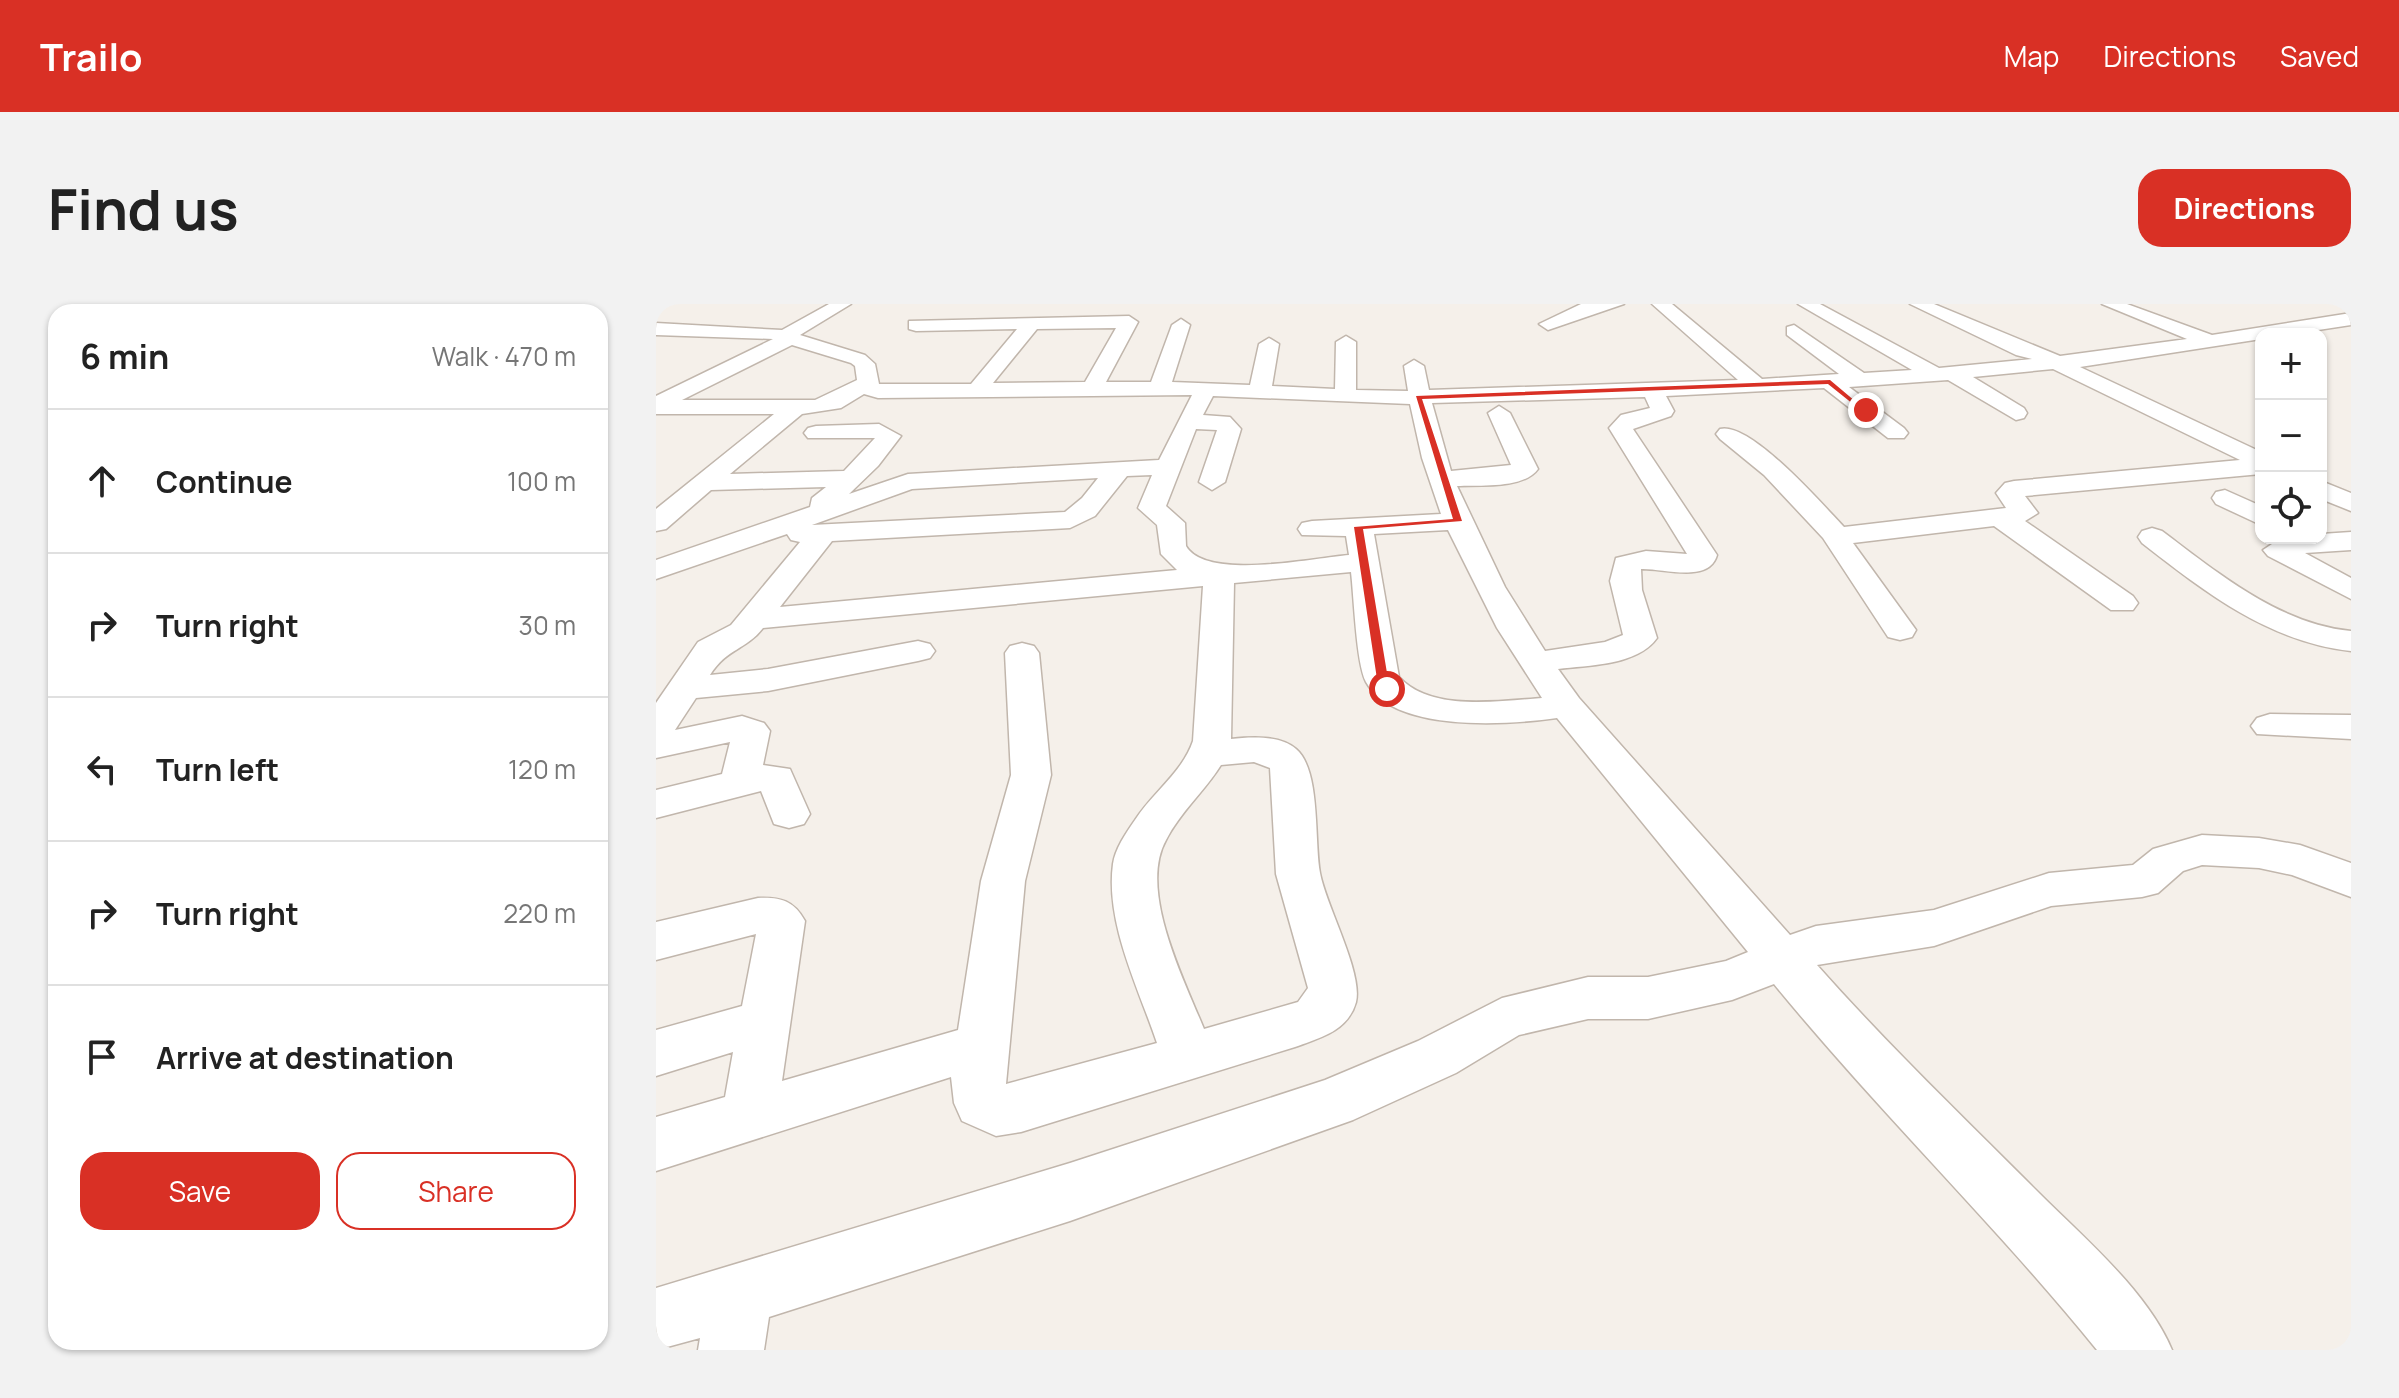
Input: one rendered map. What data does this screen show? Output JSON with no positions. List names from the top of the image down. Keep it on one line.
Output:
{"page":{"header":"Trailo","nav":["Map","Directions","Saved"],"buttons":["Directions",["Save","Share"]],"title":"Find us","heading":["6 min","Walk · 470 m"],"map_buttons":["+","−"],"list":[["Continue","100 m"],["Turn right","30 m"],["Turn left","120 m"],["Turn right","220 m"],"Arrive at destination"]}}
